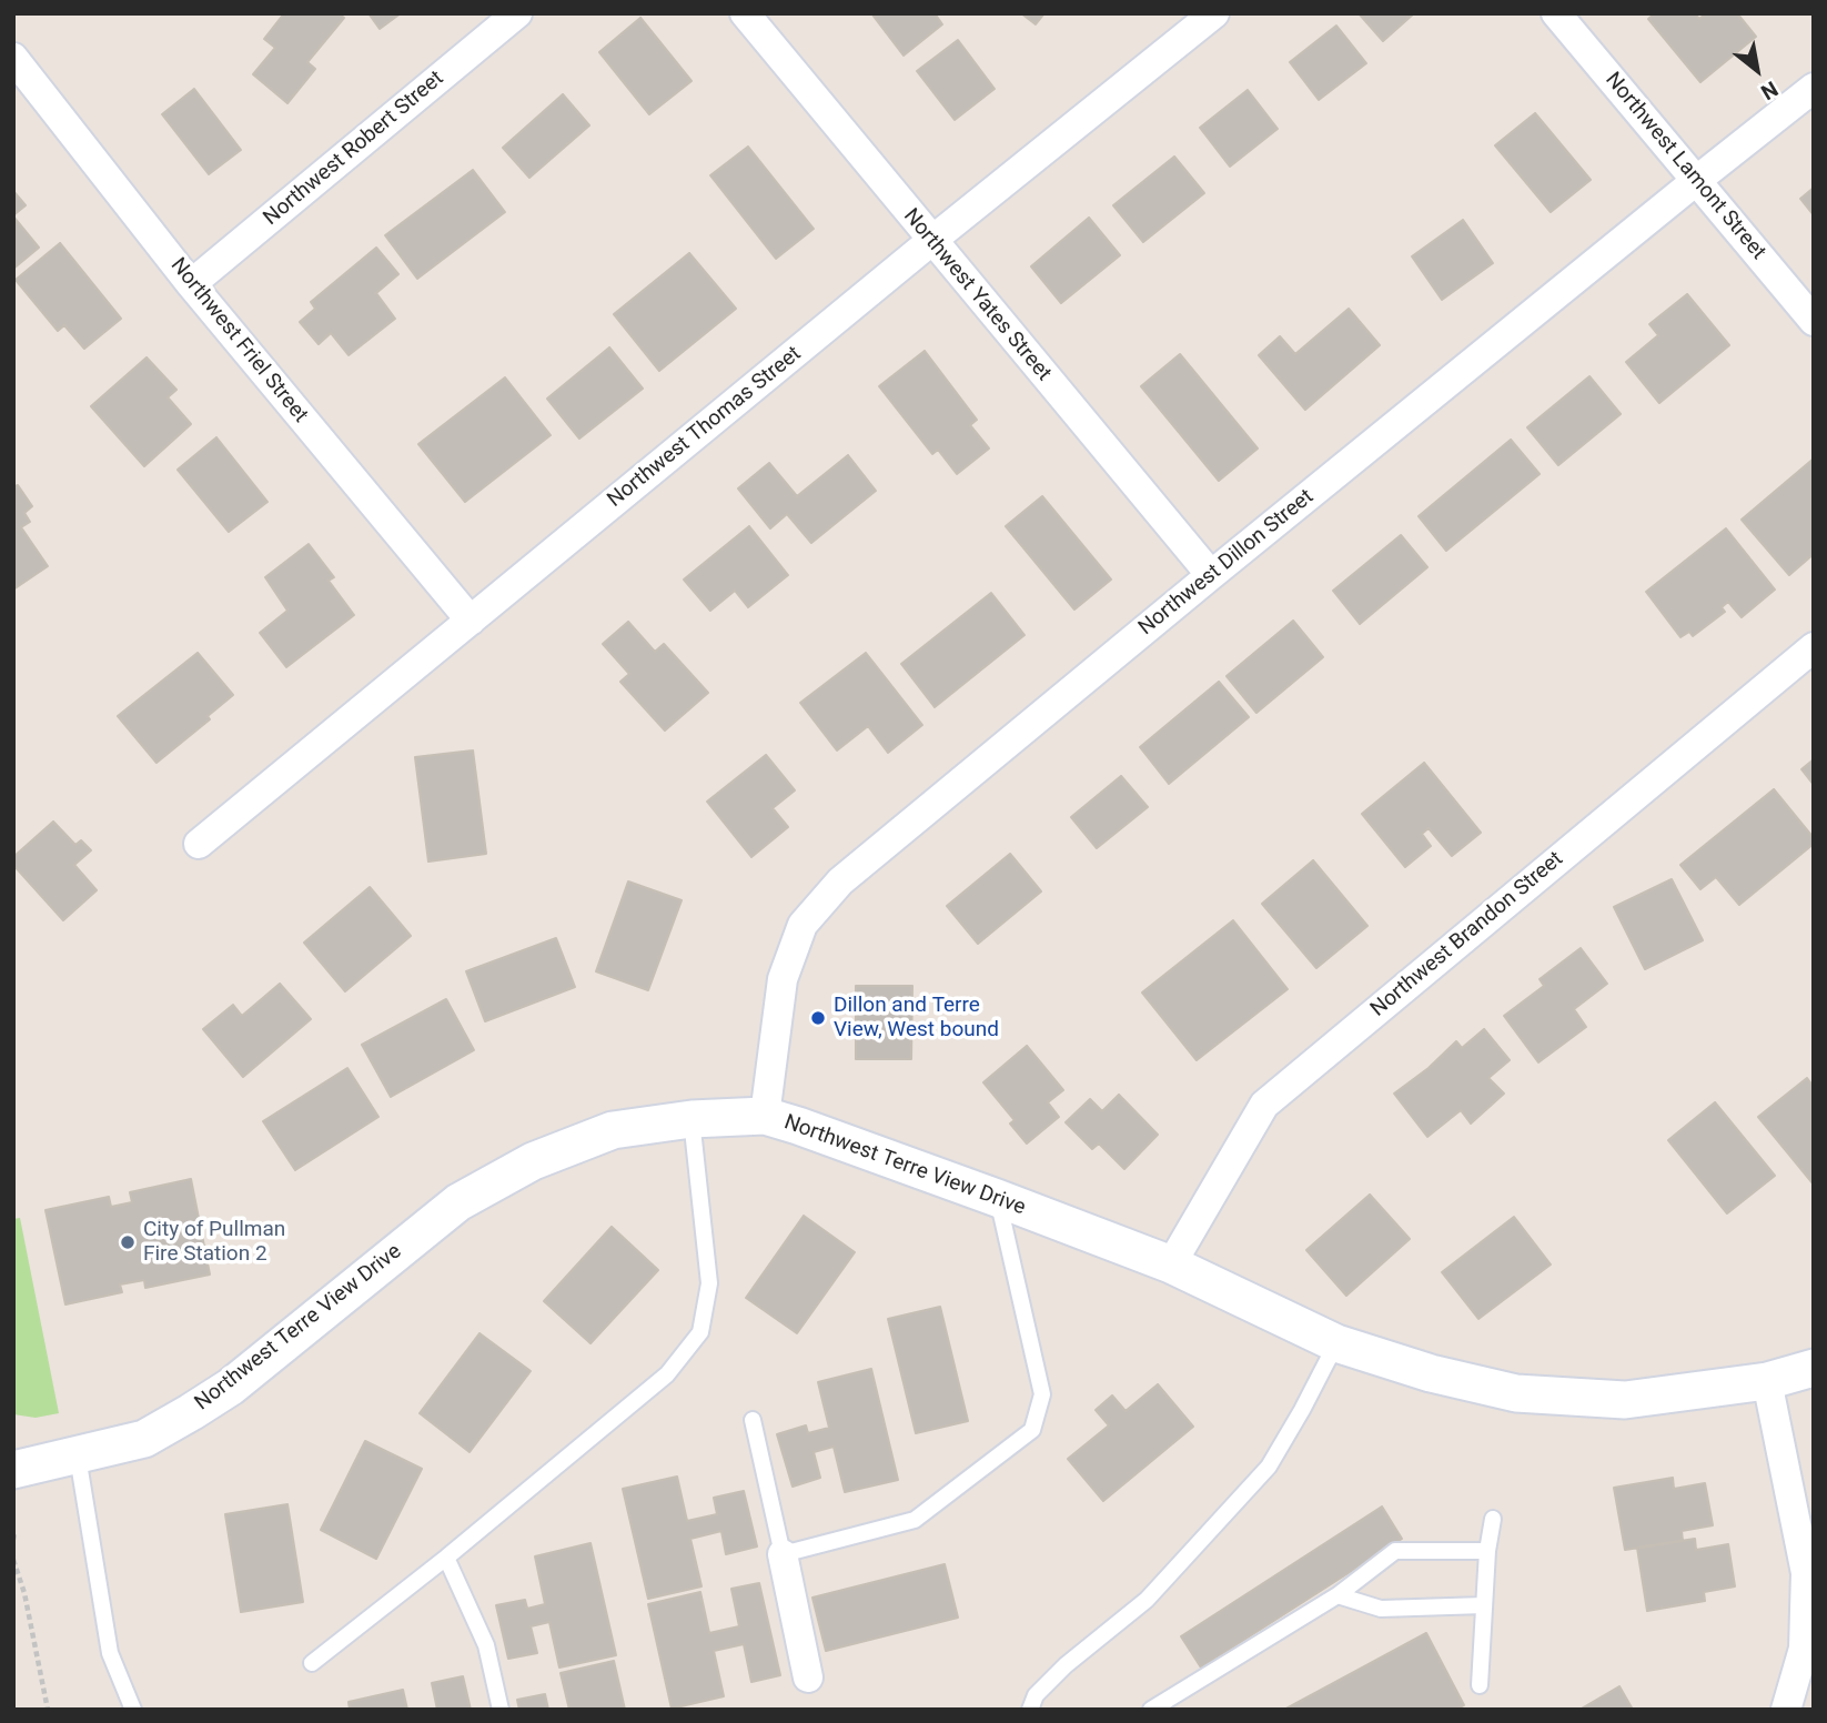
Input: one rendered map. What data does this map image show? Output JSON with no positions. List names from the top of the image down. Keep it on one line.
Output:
{"streets":{"street":["Northwest Robert Street","Northwest Lamont Street","Northwest Yates Street","Northwest Friel Street","Northwest Thomas Street","Northwest Dillon Street","Northwest Brandon Street","Northwest Terre View Drive"]},"crossings":[["Northwest Robert Street","Northwest Friel Street"],["Northwest Lamont Street","Northwest Dillon Street"],["Northwest Yates Street","Northwest Thomas Street"],["Northwest Yates Street","Northwest Dillon Street"],["Northwest Friel Street","Northwest Thomas Street"],["Northwest Dillon Street","Northwest Terre View Drive"],["Northwest Brandon Street","Northwest Terre View Drive"]],"places":["Dillon and Terre View, West bound","City of Pullman Fire Station 2"],"north":"bottom right"}
